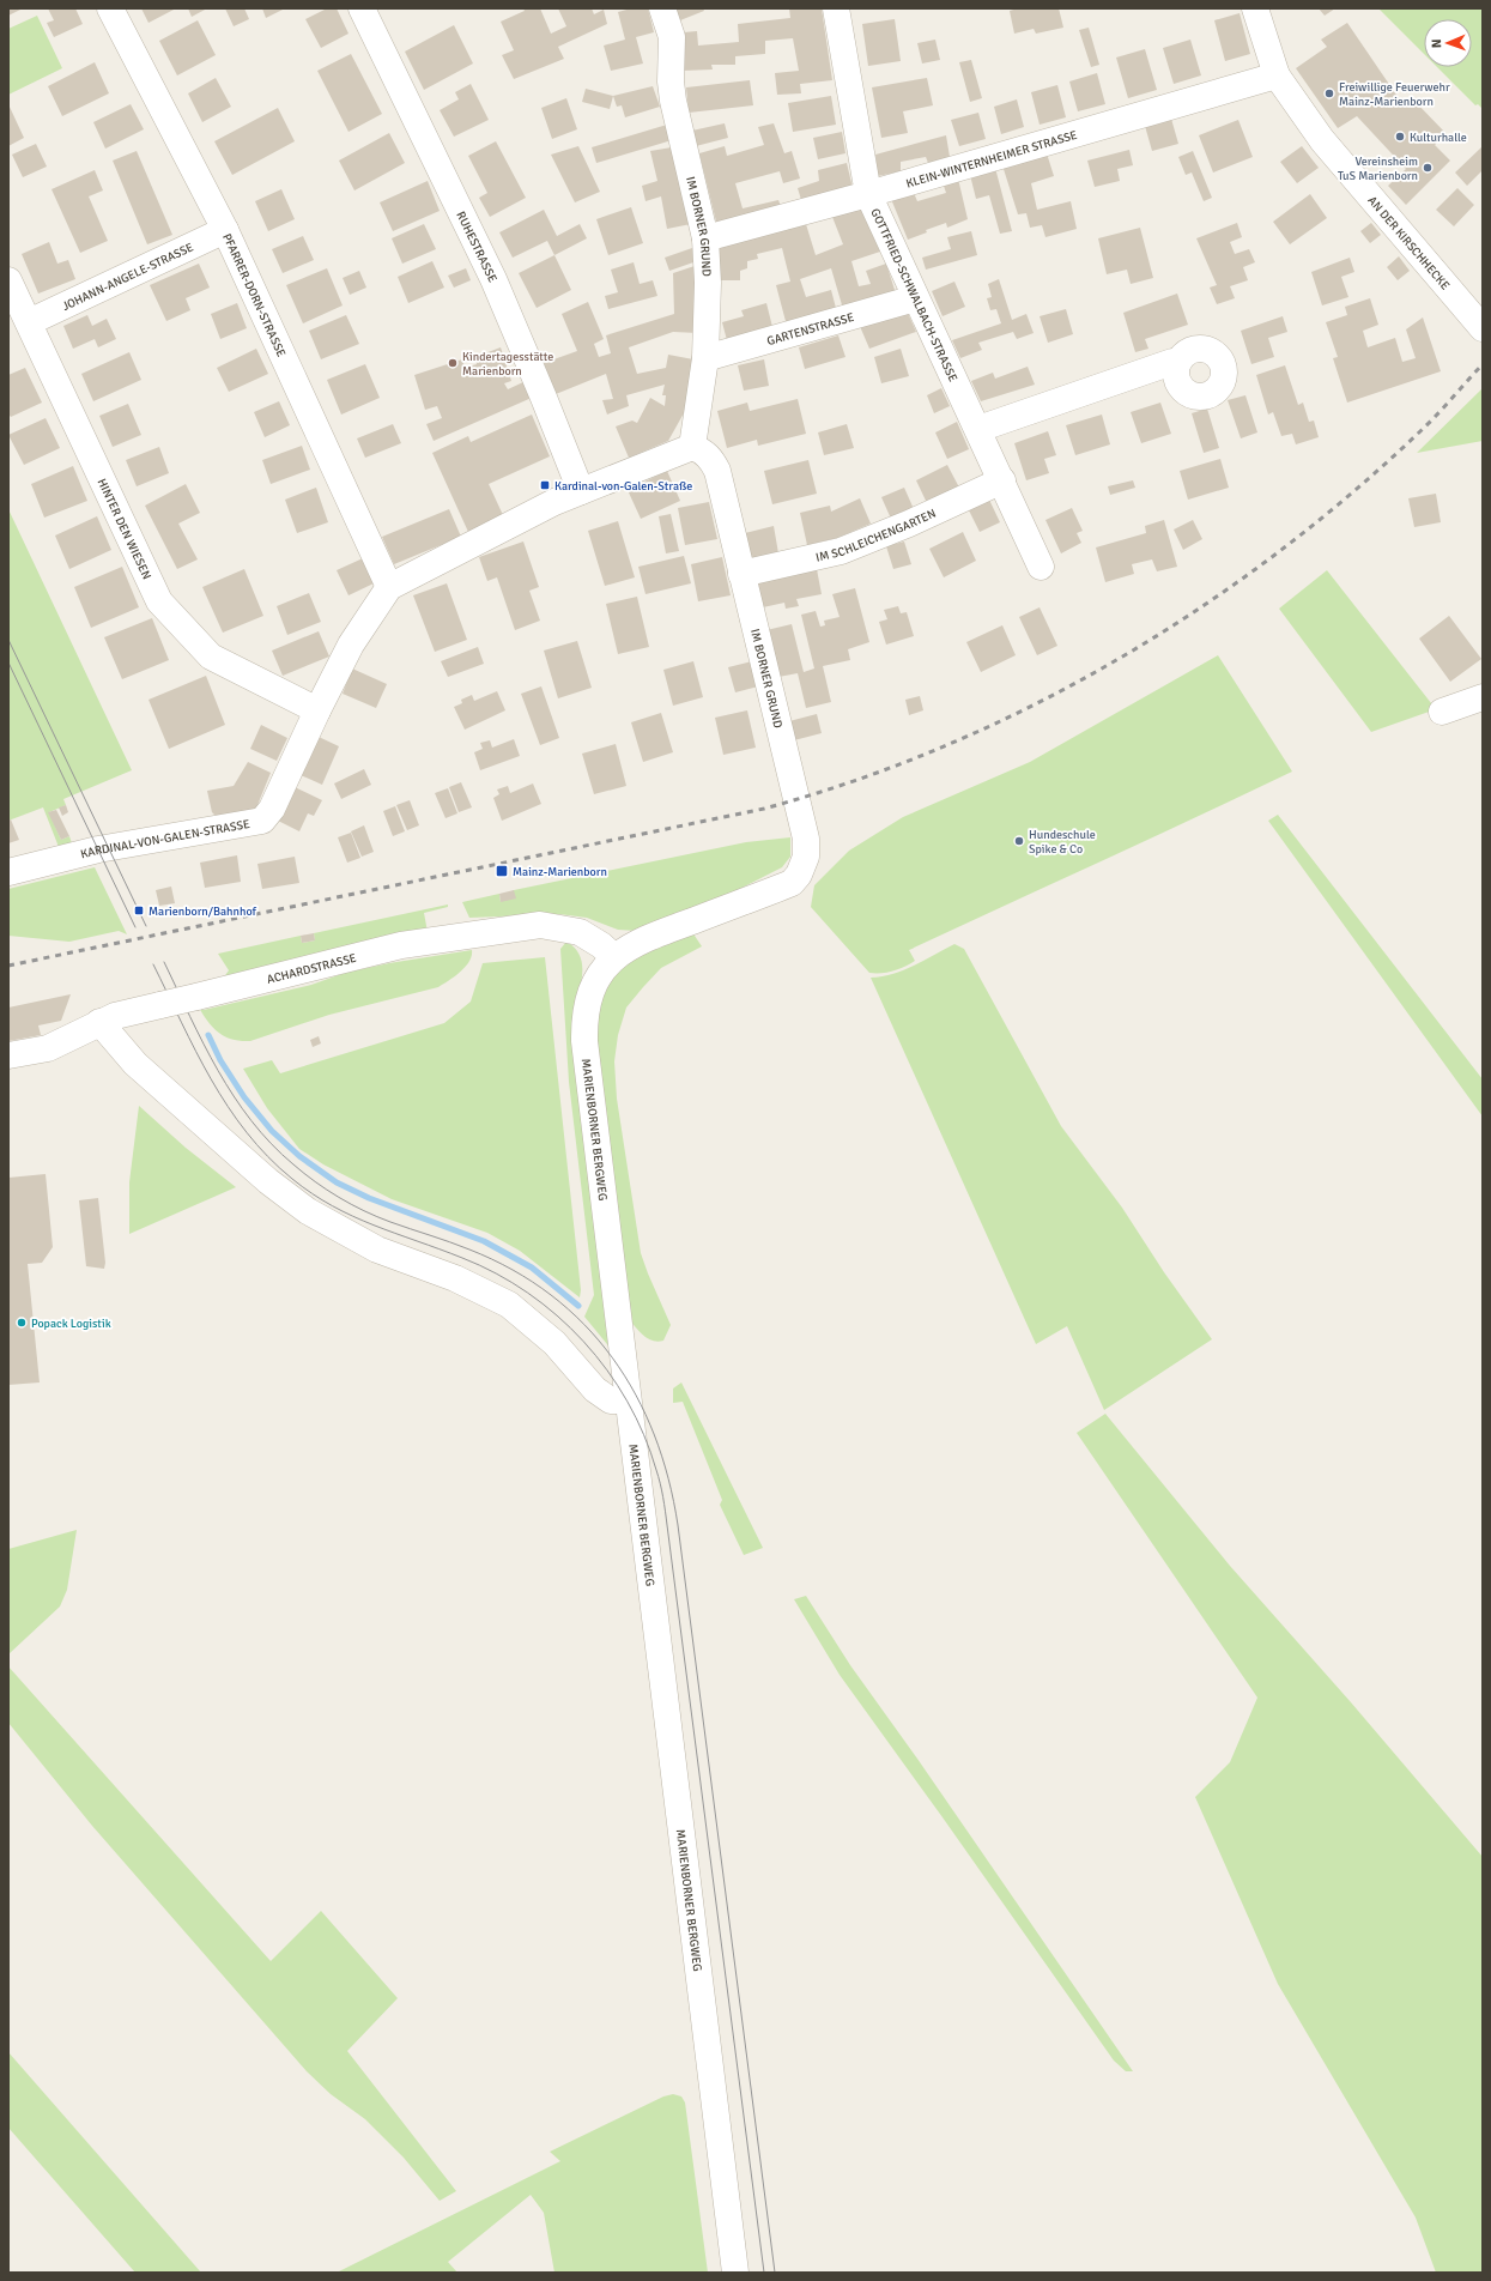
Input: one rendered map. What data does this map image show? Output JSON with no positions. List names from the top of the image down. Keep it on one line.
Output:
{"streets":{"street":["KLEIN-WINTERNHEIMER STRASSE","IM BORNER GRUND","AN DER KIRSCHHECKE","RUHESTRASSE","JOHANN-ANGELE-STRASSE","PFARRER-DORN-STRASSE","GOTTFRIED-SCHWALBACH-STRASSE","GARTENSTRASSE","HINTER DEN WIESEN","IM SCHLEICHENGARTEN","KARDINAL-VON-GALEN-STRASSE","ACHARDSTRASSE","MARIENBORNER BERGWEG"]},"crossings":[["KLEIN-WINTERNHEIMER STRASSE","IM BORNER GRUND"],["KLEIN-WINTERNHEIMER STRASSE","AN DER KIRSCHHECKE"],["KLEIN-WINTERNHEIMER STRASSE","GOTTFRIED-SCHWALBACH-STRASSE"],["IM BORNER GRUND","GARTENSTRASSE"],["IM BORNER GRUND","IM SCHLEICHENGARTEN"],["IM BORNER GRUND","MARIENBORNER BERGWEG"],["JOHANN-ANGELE-STRASSE","PFARRER-DORN-STRASSE"],["JOHANN-ANGELE-STRASSE","HINTER DEN WIESEN"],["PFARRER-DORN-STRASSE","KARDINAL-VON-GALEN-STRASSE"],["GOTTFRIED-SCHWALBACH-STRASSE","GARTENSTRASSE"],["GOTTFRIED-SCHWALBACH-STRASSE","IM SCHLEICHENGARTEN"],["HINTER DEN WIESEN","KARDINAL-VON-GALEN-STRASSE"],["ACHARDSTRASSE","MARIENBORNER BERGWEG"]],"places":{"other":["Freiwillige Feuerwehr Mainz-Marienborn","Kulturhalle","Vereinsheim TuS Marienborn","Kindertagesstätte Marienborn","Hundeschule Spike & Co","Popack Logistik"],"transit":["Kardinal-von-Galen-Straße","Mainz-Marienborn","Marienborn/Bahnhof"]},"north":"left"}
